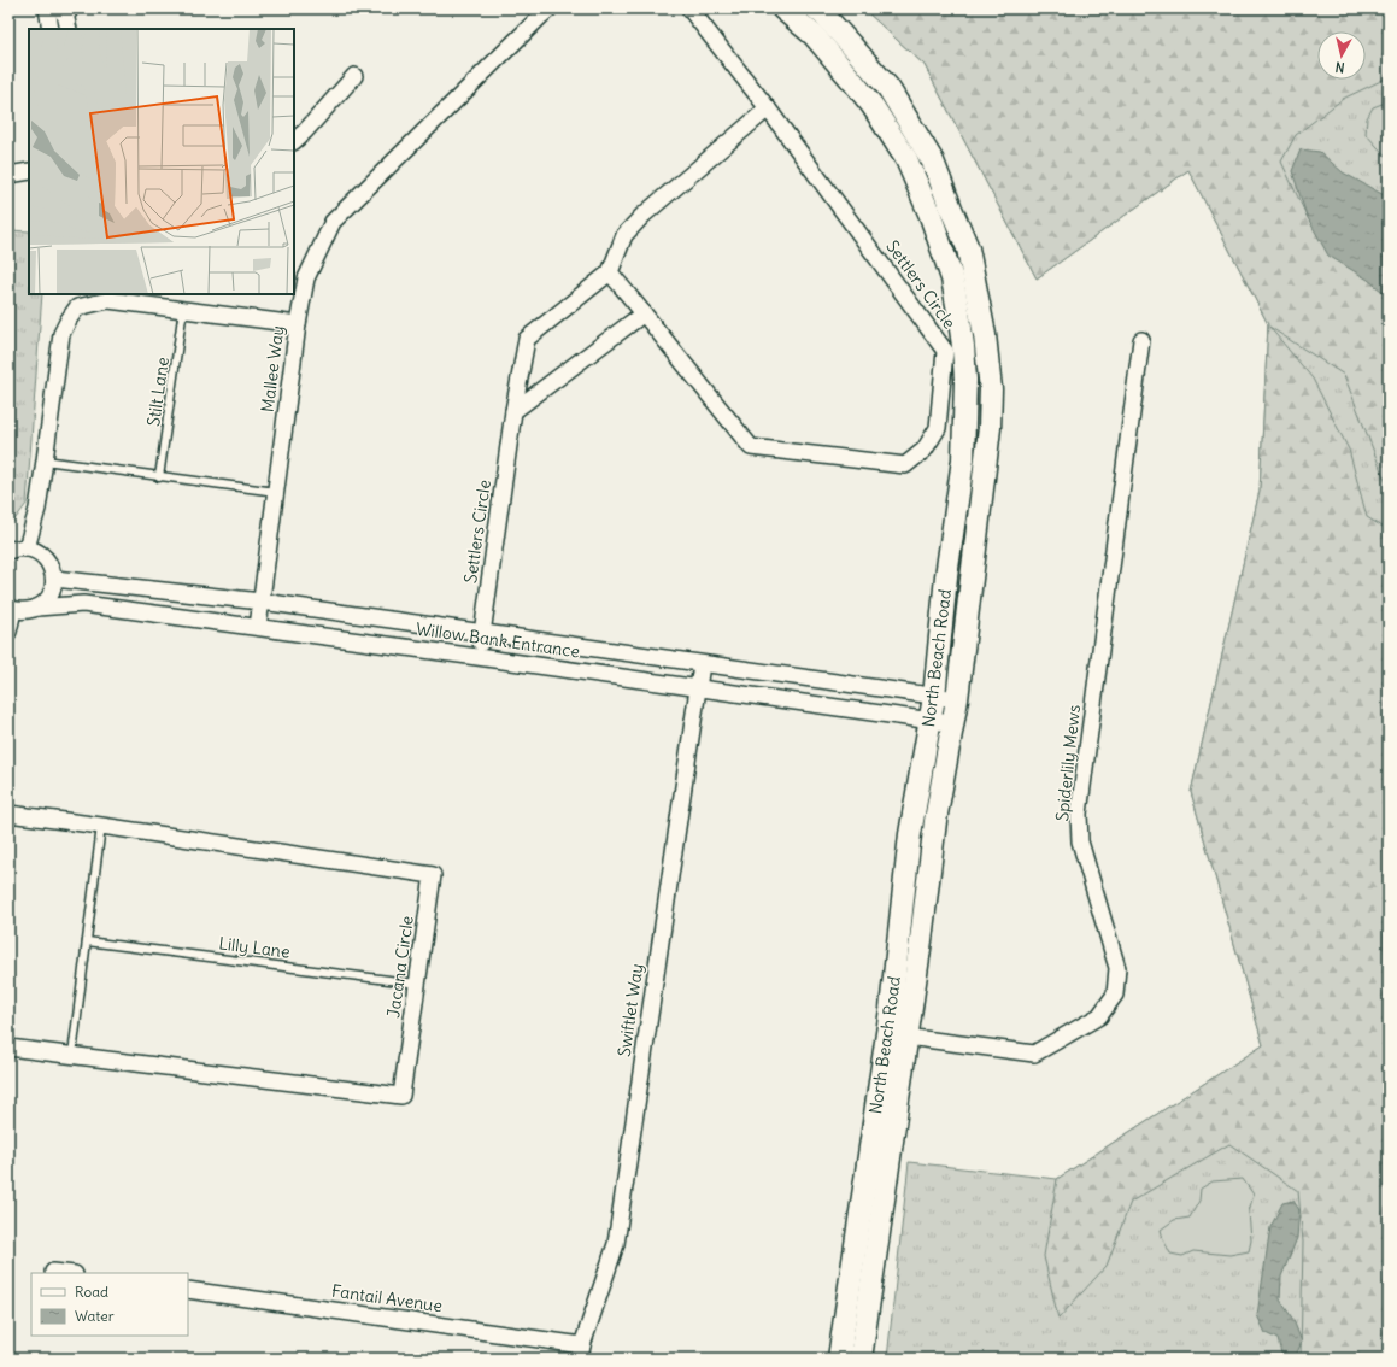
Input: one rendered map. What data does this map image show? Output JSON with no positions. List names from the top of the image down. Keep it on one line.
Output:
{"streets":{"main road":["North Beach Road"],"street":["Settlers Circle","Mallee Way","Willow Bank Entrance","Spiderlily Mews","Jacana Circle","Swiftlet Way","Fantail Avenue"],"lane":["Stilt Lane","Lilly Lane"]},"crossings":[["Settlers Circle","Willow Bank Entrance"],["Mallee Way","Willow Bank Entrance"],["Willow Bank Entrance","North Beach Road"],["Willow Bank Entrance","Swiftlet Way"],["North Beach Road","Spiderlily Mews"],["Lilly Lane","Jacana Circle"],["Swiftlet Way","Fantail Avenue"]],"legend":["Road","Water"],"north":"bottom"}
